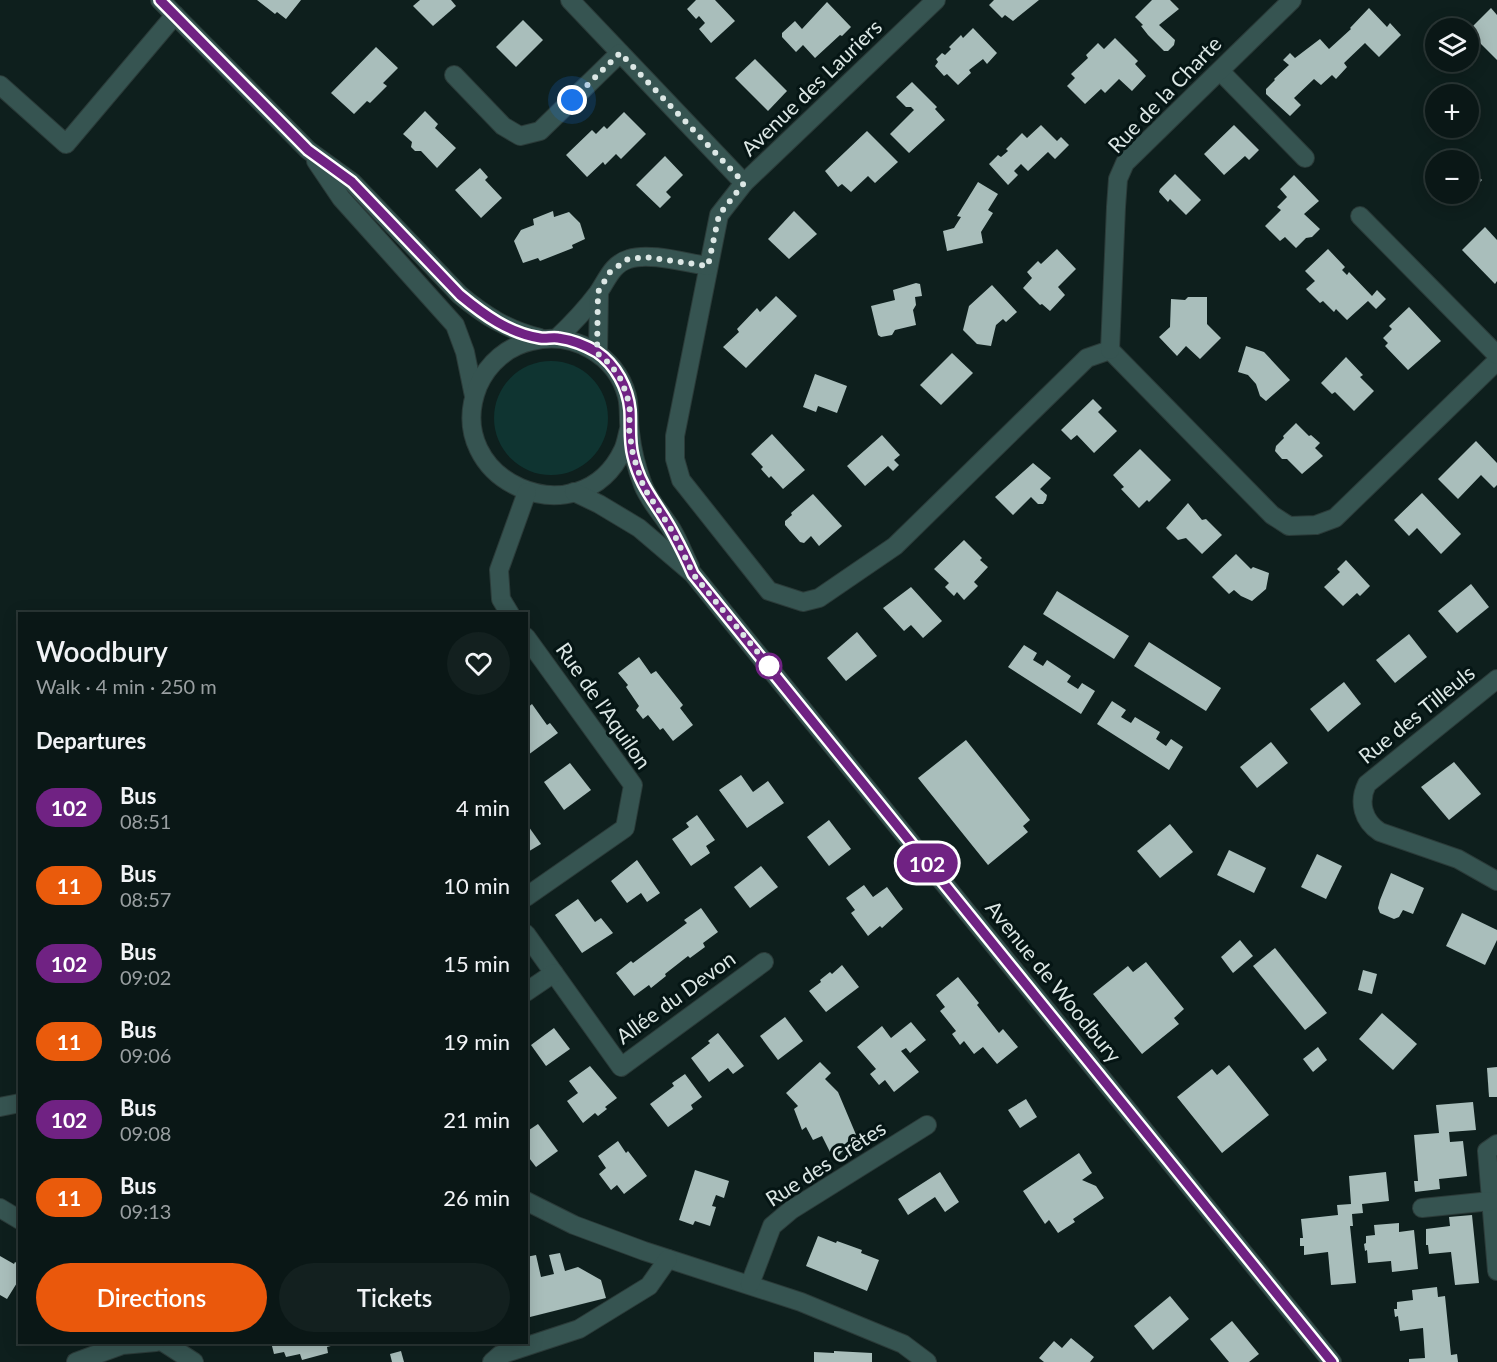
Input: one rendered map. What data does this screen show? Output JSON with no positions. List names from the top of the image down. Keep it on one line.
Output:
{"streets":{"street":["Avenue des Lauriers","Rue de la Charte","Rue de l'Aquilon","Rue des Tilleuls","Avenue de Woodbury","Allée du Devon","Rue des Crêtes"]},"crossings":[["Avenue des Lauriers","Rue de la Charte"]],"lines":["bus line 102"],"page":{"on_map":"102","map_buttons":["+","−"],"heading":[["Woodbury","Walk · 4 min · 250 m"],"Departures"],"list":[{"mark":"102","name":"Bus","note":"08:51","value":"4 min"},{"mark":"11","name":"Bus","note":"08:57","value":"10 min"},{"mark":"102","name":"Bus","note":"09:02","value":"15 min"},{"mark":"11","name":"Bus","note":"09:06","value":"19 min"},{"mark":"102","name":"Bus","note":"09:08","value":"21 min"},{"mark":"11","name":"Bus","note":"09:13","value":"26 min"}],"buttons":["Directions","Tickets"]}}
